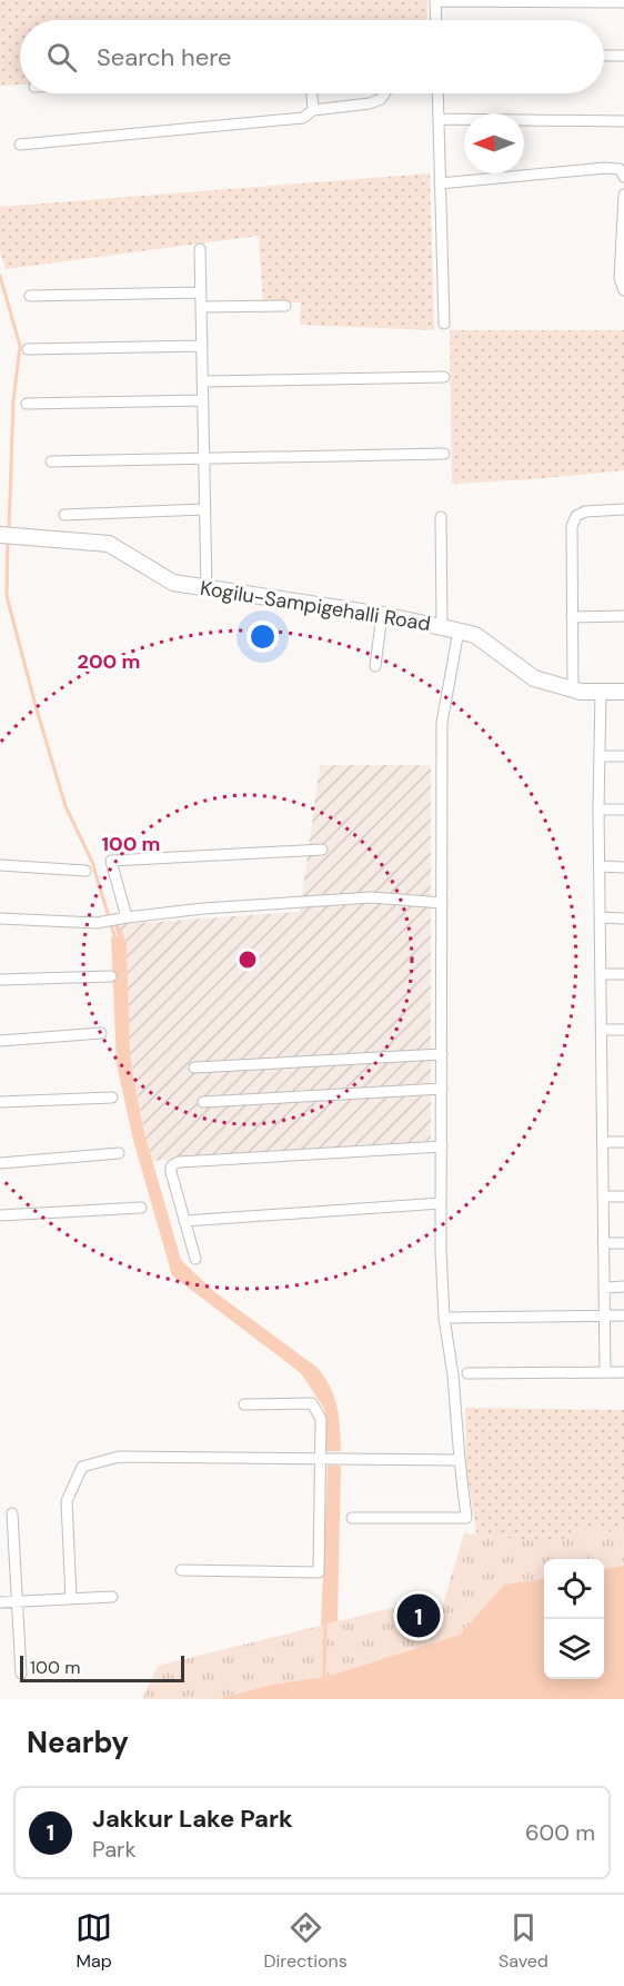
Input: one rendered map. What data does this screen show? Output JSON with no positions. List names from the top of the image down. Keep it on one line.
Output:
{"streets":{"street":["Kogilu-Sampigehalli Road"]},"scale_bar":"100 m","north":"left","page":{"search":"Search here","pins":"1","scale":"100 m","heading":"Nearby","list":[{"mark":"1","name":"Jakkur Lake Park","note":"Park","value":"600 m"}],"nav":["Map","Directions","Saved"]},"rings":["200 m","100 m"]}
